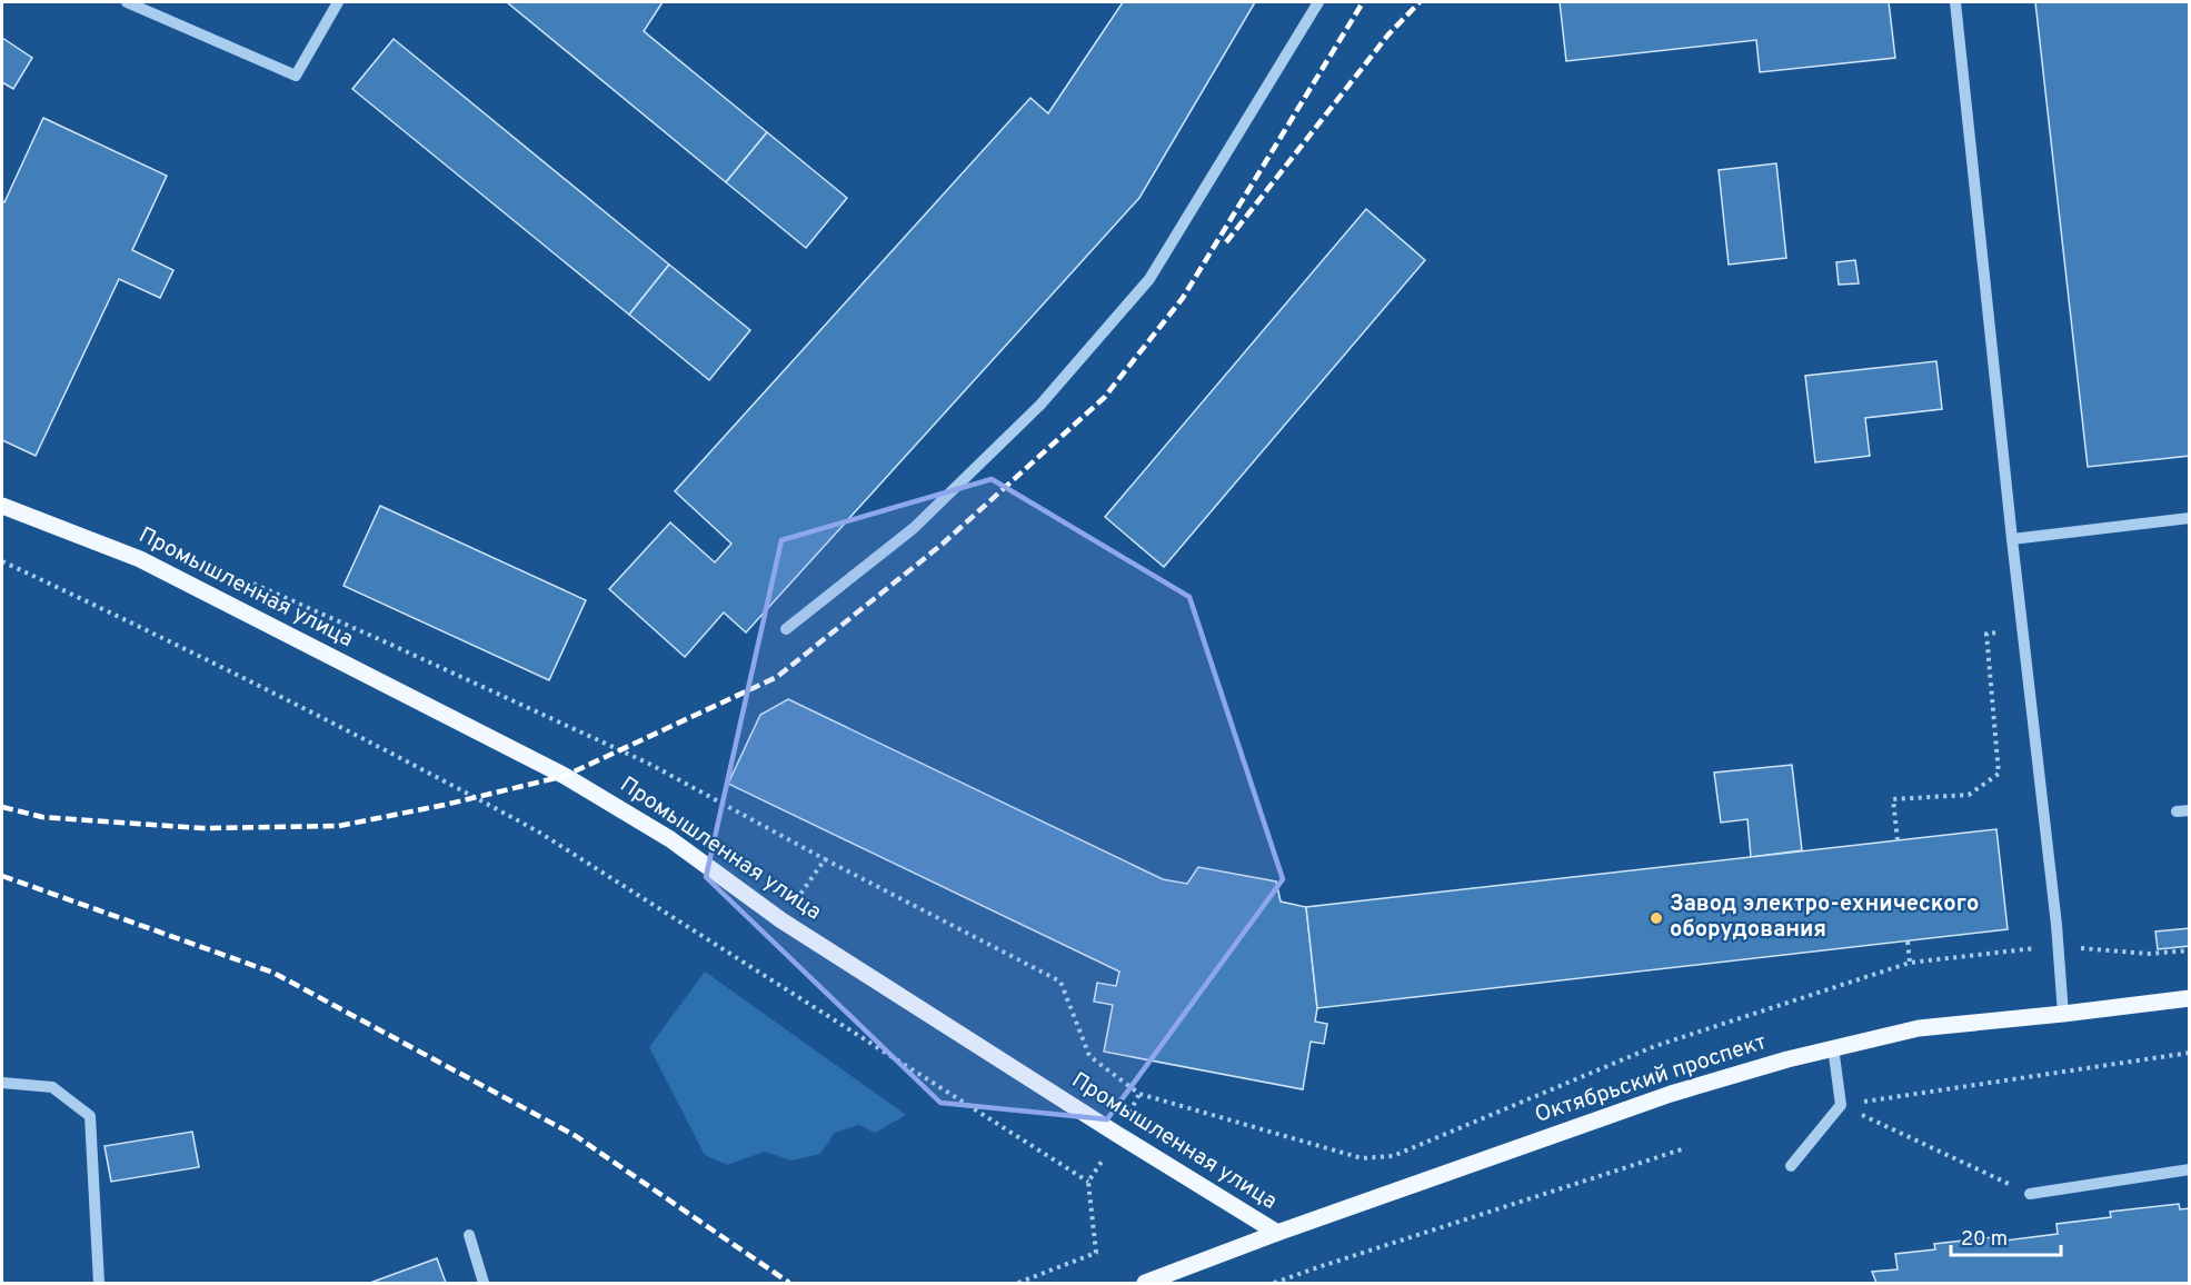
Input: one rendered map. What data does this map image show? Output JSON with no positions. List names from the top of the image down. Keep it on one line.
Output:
{"streets":{"main road":["Промышленная улица","Октябрьский проспект"]},"crossings":[["Промышленная улица","Октябрьский проспект"]],"places":["Завод электро-ехнического оборудования"],"scale_bar":"20 m"}
